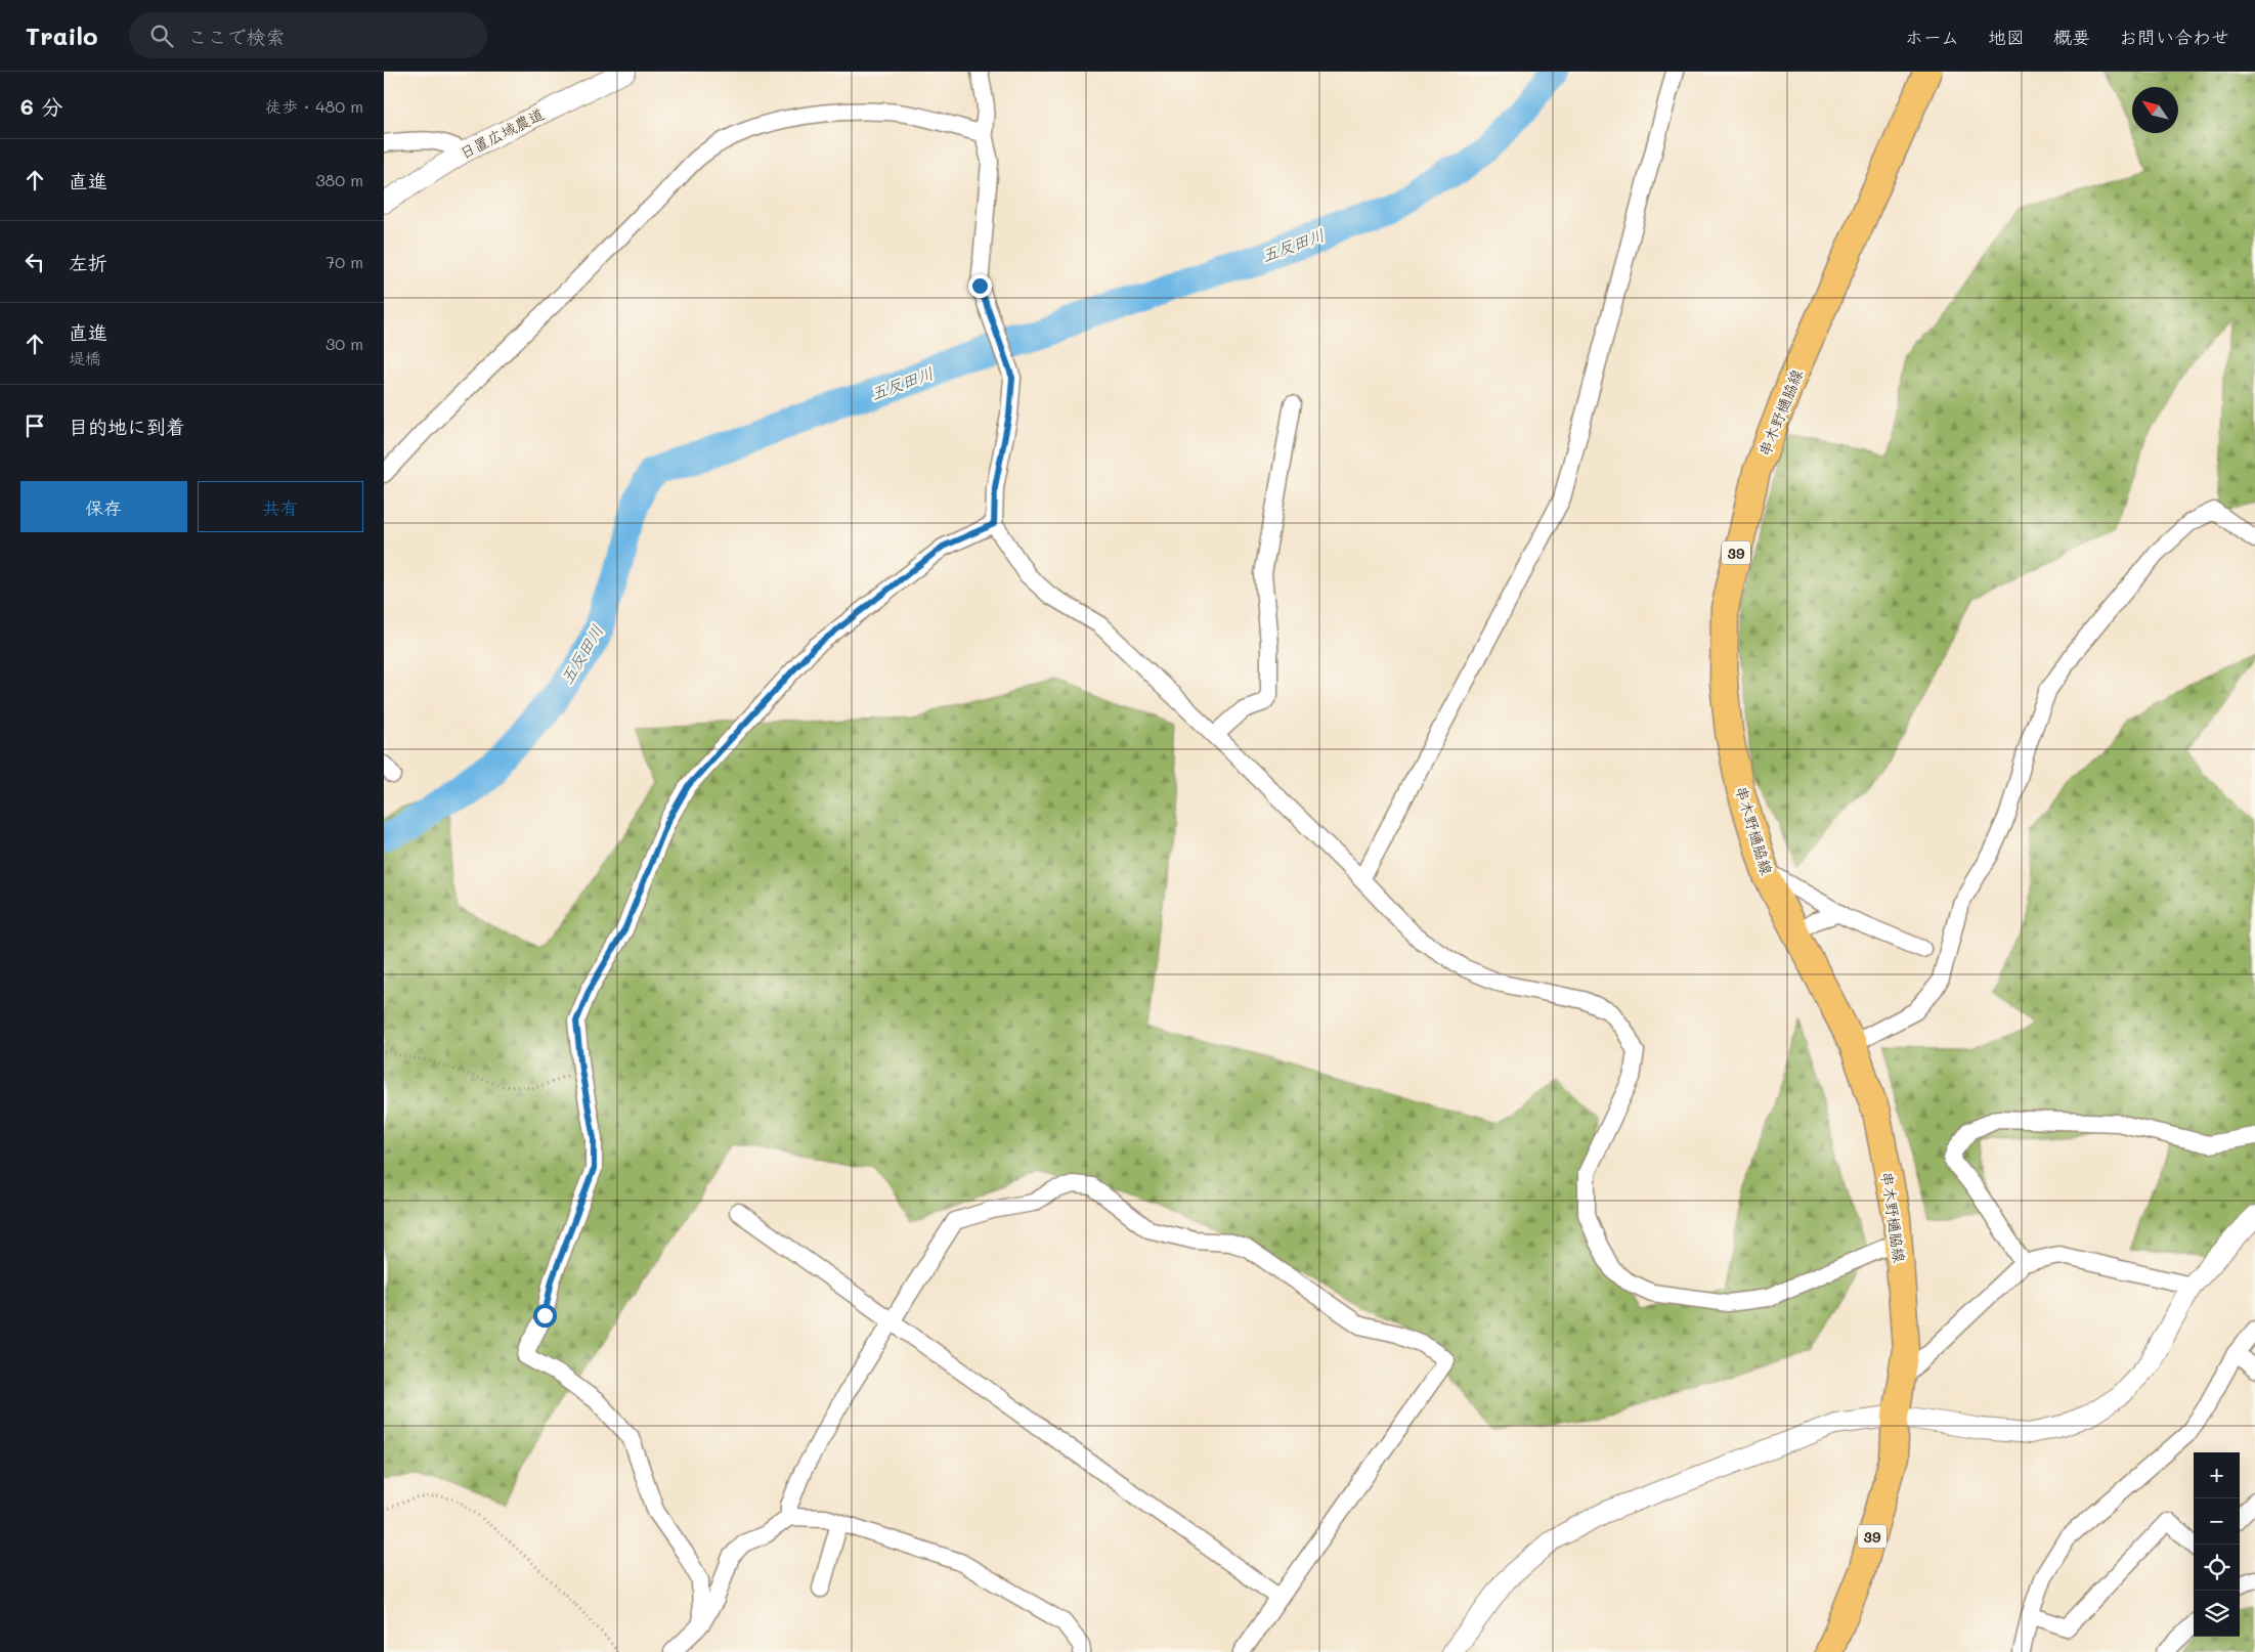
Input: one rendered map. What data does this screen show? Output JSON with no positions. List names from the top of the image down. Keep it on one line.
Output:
{"streets":{"main road":["串木野樋脇線","39"],"street":["日置広域農道"]},"water":["五反田川"],"north":"top left","page":{"header":"Trailo","search":"ここで検索","nav":["ホーム","地図","概要","お問い合わせ"],"heading":["6 分","徒歩 · 480 m"],"list":[["直進","380 m"],["左折","70 m"],["直進","堤橋","30 m"],"目的地に到着"],"buttons":["保存","共有"],"map_buttons":["+","−"]}}
